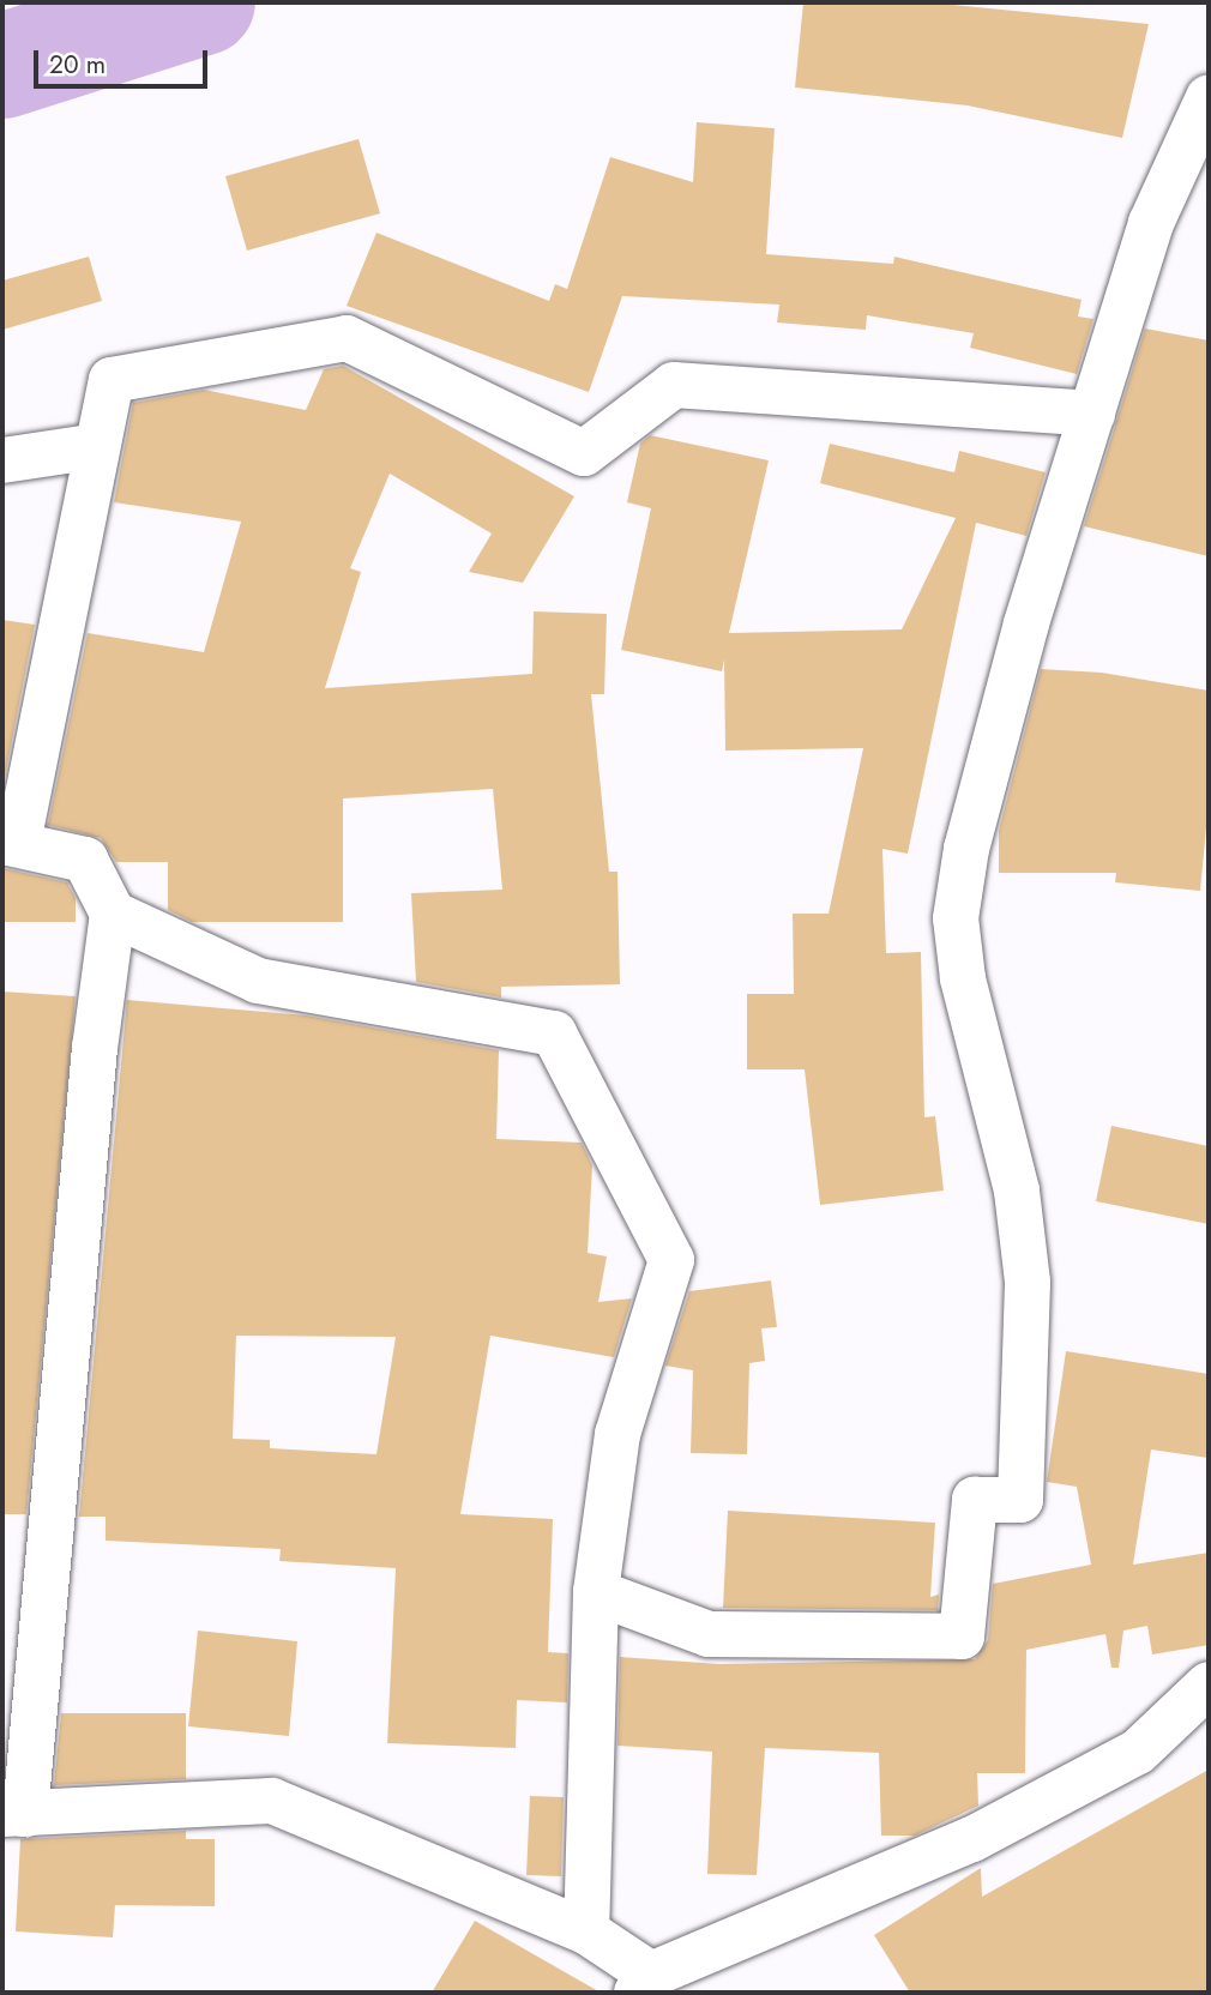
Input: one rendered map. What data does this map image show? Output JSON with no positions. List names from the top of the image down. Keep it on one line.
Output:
{"scale_bar":"20 m"}
